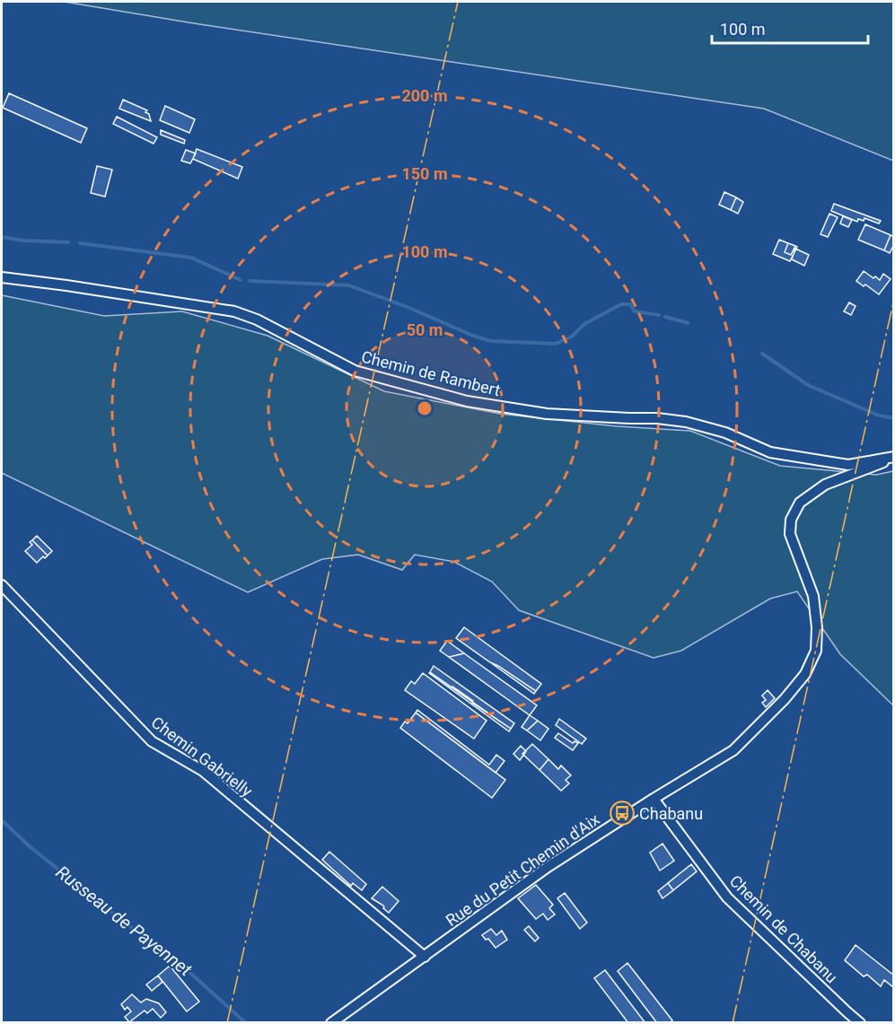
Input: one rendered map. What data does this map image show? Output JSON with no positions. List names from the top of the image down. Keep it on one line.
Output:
{"streets":{"street":["Chemin de Rambert","Chemin Gabrielly","Rue du Petit Chemin d'Aix","Chemin de Chabanu"]},"crossings":[["Chemin de Rambert","Rue du Petit Chemin d'Aix"],["Chemin Gabrielly","Rue du Petit Chemin d'Aix"],["Rue du Petit Chemin d'Aix","Chemin de Chabanu"]],"water":["Russeau de Payennet"],"places":{"bus stop":["Chabanu"]},"scale_bar":"100 m","rings":["200 m","150 m","100 m","50 m"]}
